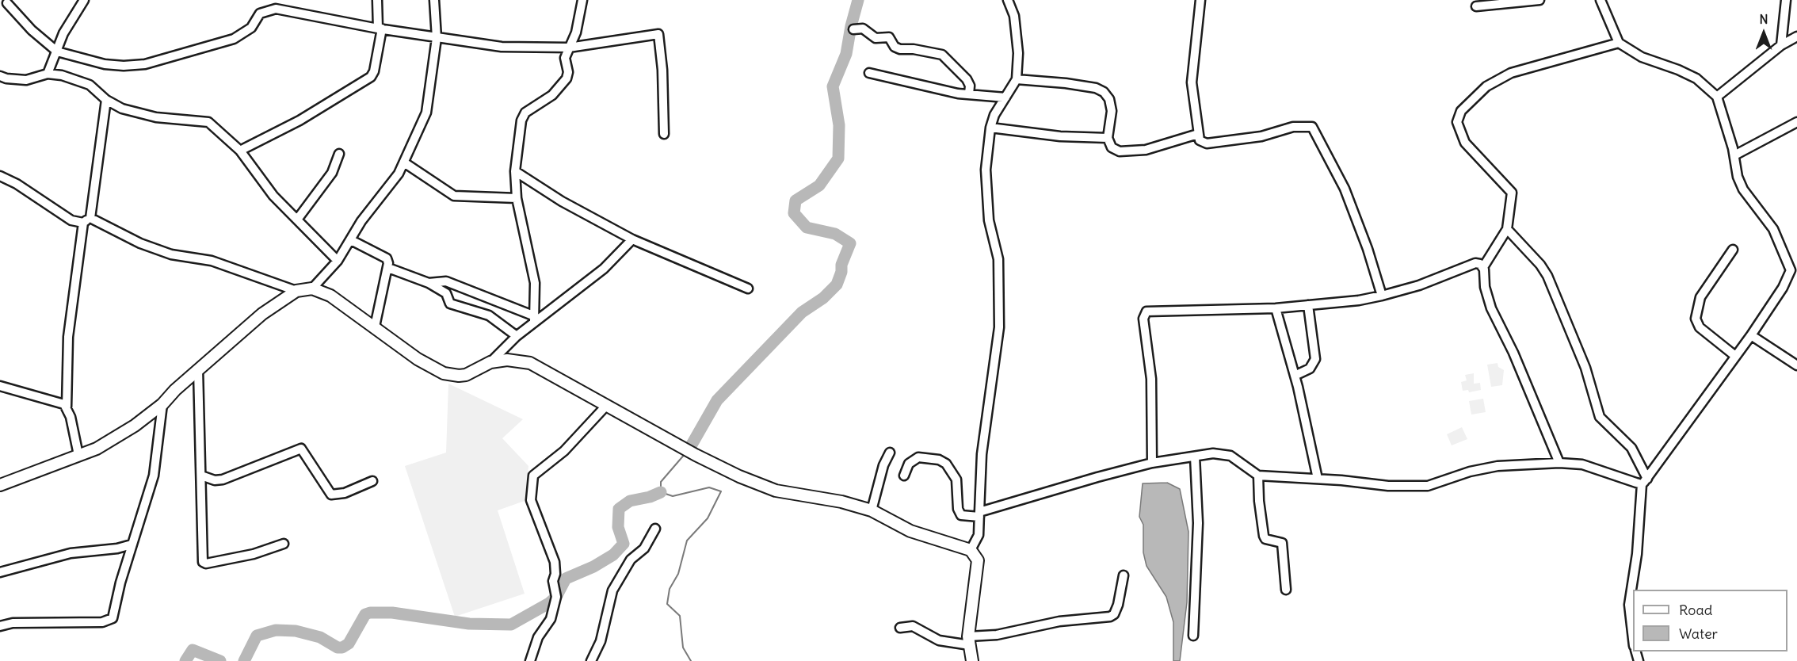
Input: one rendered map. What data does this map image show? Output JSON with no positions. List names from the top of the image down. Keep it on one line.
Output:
{"legend":["Road","Water"],"north":"top"}
